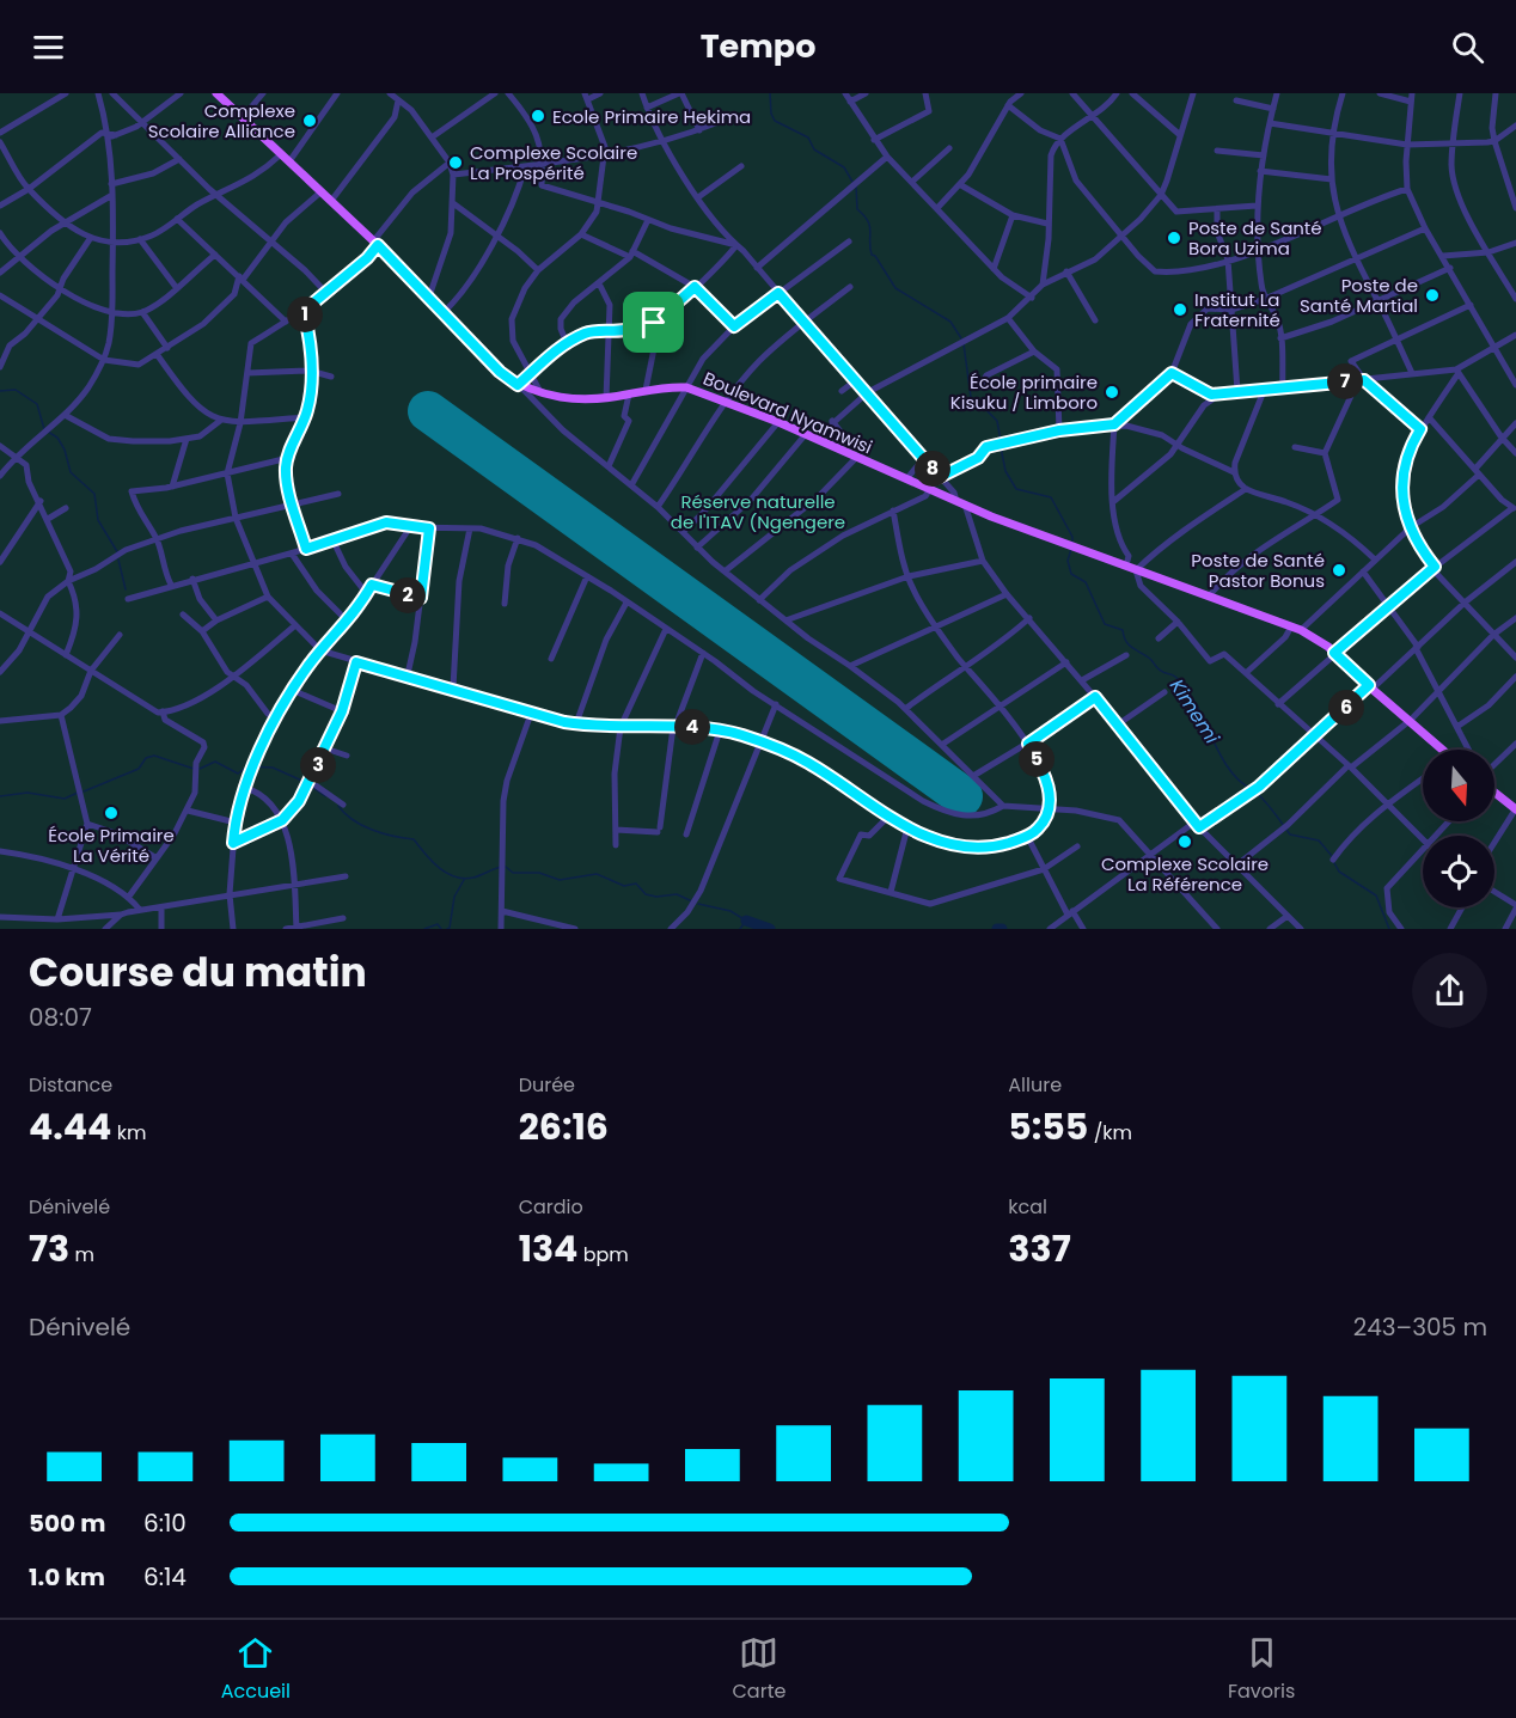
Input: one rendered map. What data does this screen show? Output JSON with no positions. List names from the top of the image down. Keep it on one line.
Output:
{"streets":{"main road":["Boulevard Nyamwisi"]},"water":["Kimemi"],"parks":["Réserve naturelle de l'ITAV (Ngengere"],"places":["Ecole Primaire Hekima","Complexe Scolaire Alliance","Complexe Scolaire La Prospérité","Poste de Santé Bora Uzima","Poste de Santé Martial","Institut La Fraternité","École primaire Kisuku / Limboro","Poste de Santé Pastor Bonus","École Primaire La Vérité","Complexe Scolaire La Référence"],"north":"bottom","page":{"header":"Tempo","pins":["1","7","8","2","6","4","5","3"],"heading":["Course du matin","08:07"],"stats":[["Distance","4.44 km"],["Durée","26:16"],["Allure","5:55 /km"],["Dénivelé","73 m"],["Cardio","134 bpm"],["kcal","337"]],"chart":["Dénivelé","243–305 m"],"list":[{"name":"500 m","note":"6:10"},{"name":"1.0 km","note":"6:14"}],"tabs":["Accueil","Carte","Favoris"]}}
